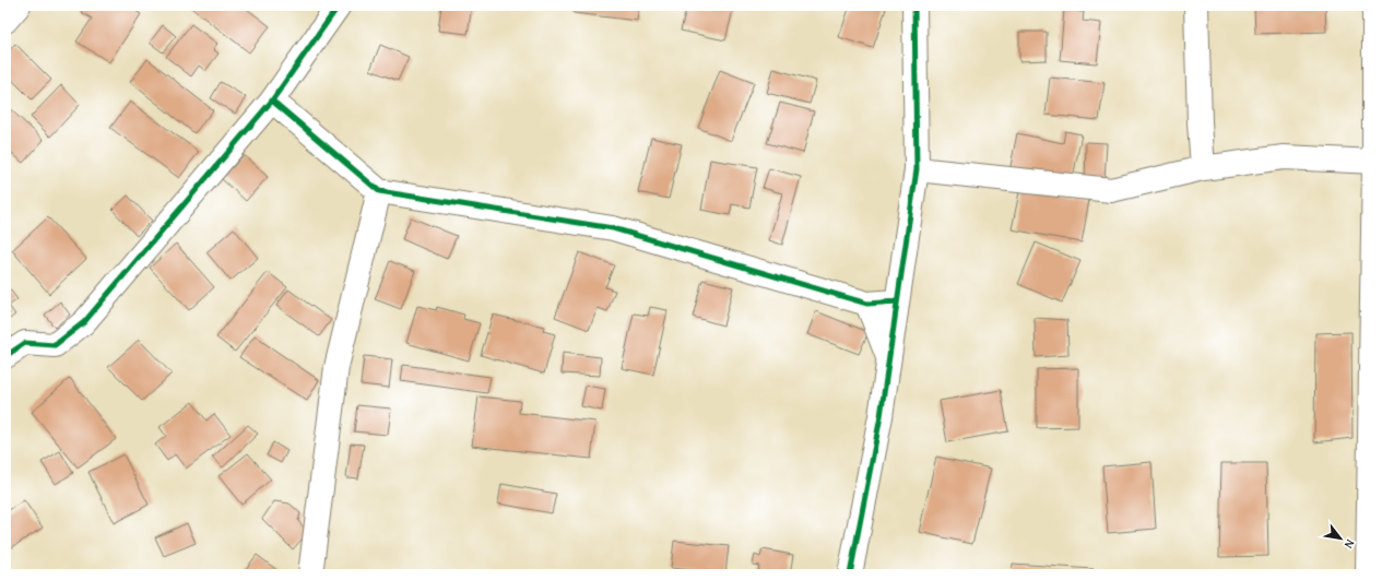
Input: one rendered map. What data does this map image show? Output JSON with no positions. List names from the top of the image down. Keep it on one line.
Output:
{"north":"bottom right"}
